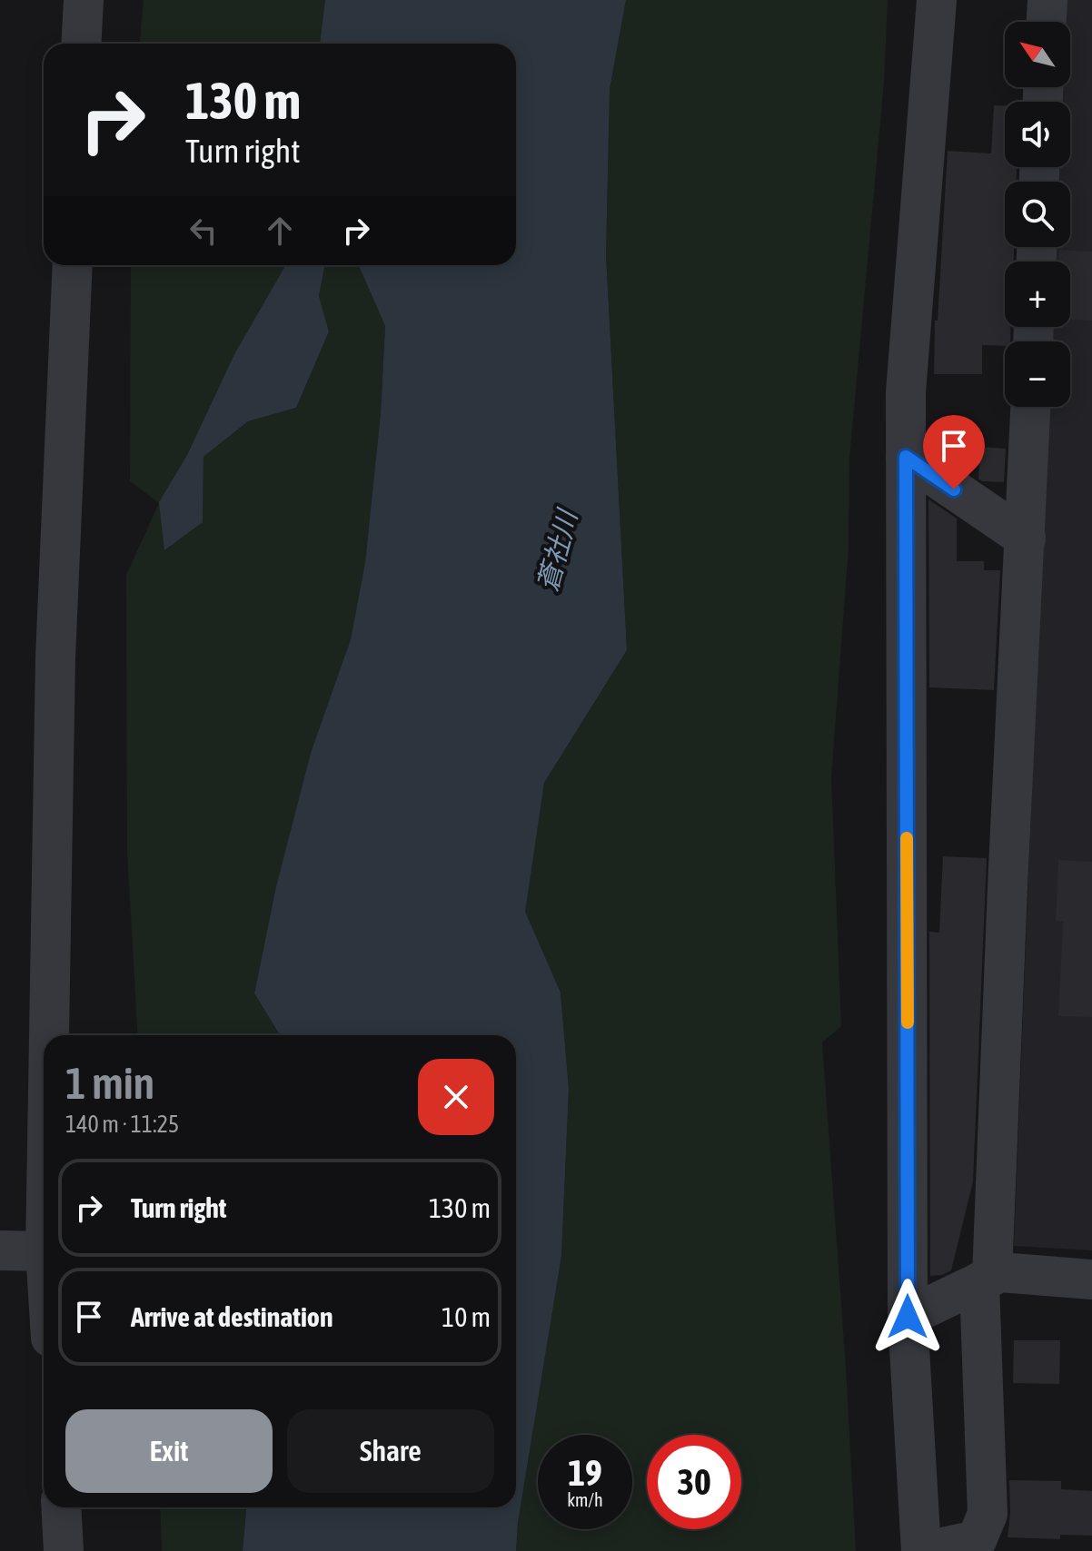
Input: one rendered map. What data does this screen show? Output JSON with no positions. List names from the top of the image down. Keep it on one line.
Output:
{"water":["蒼社川"],"north":"top left","page":{"map_buttons":["+","−"],"turn":["130 m","Turn right"],"heading":["1 min","140 m · 11:25"],"list":[{"name":"Turn right","value":"130 m"},{"name":"Arrive at destination","value":"10 m"}],"buttons":["Exit","Share"],"speed":"19 km/h","limit":"30"}}
